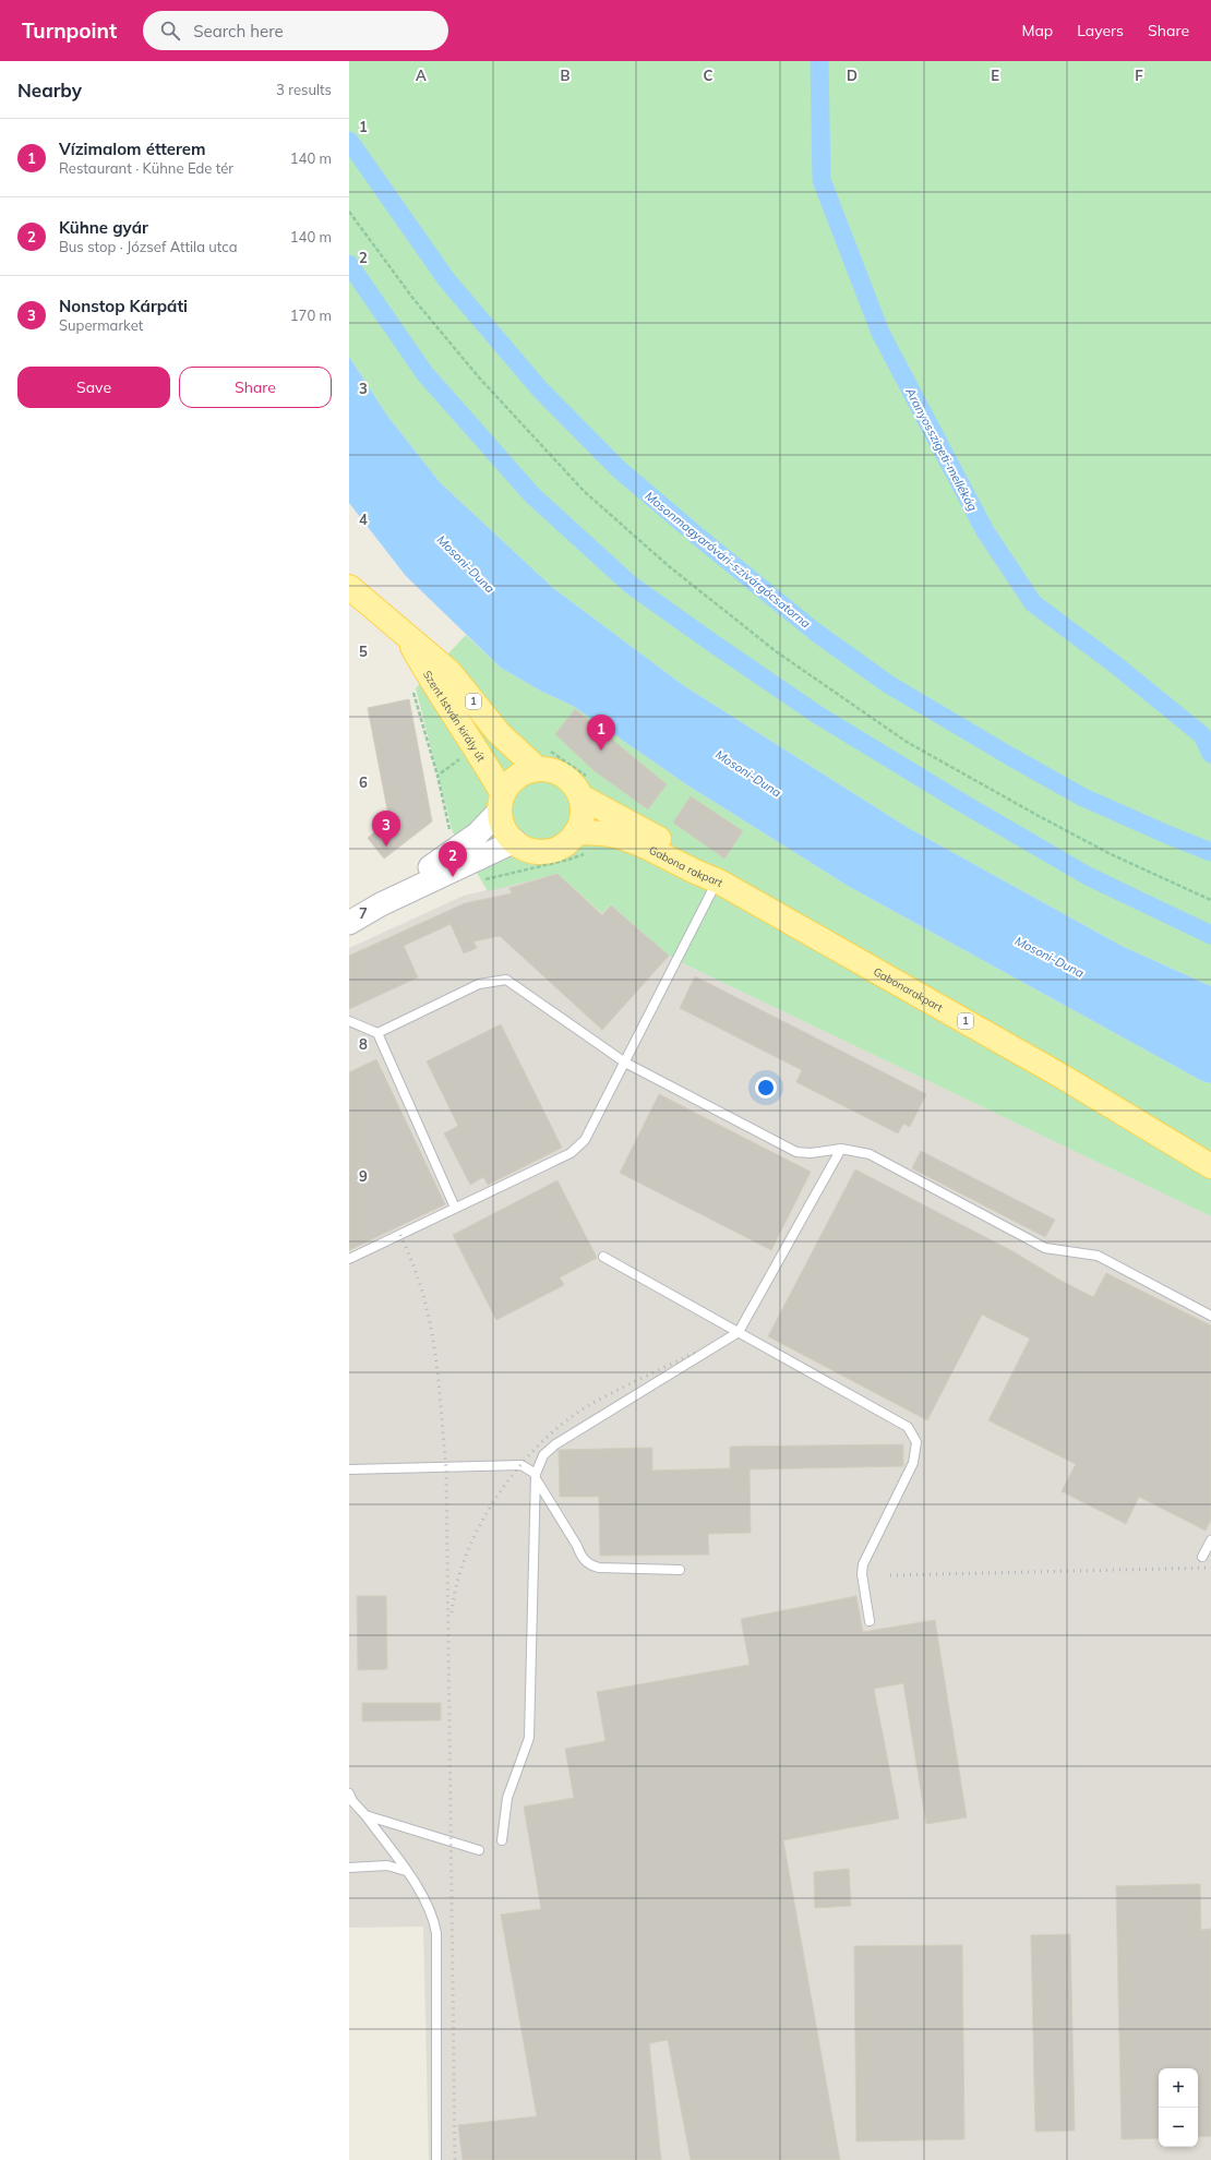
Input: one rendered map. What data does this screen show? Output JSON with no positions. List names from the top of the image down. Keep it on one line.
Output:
{"streets":{"main road":["1","Szent István király út","Gabona rakpart","Gabonarakpart"]},"crossings":[["1","Szent István király út"],["1","Gabona rakpart"],["Szent István király út","Gabona rakpart"],["Gabona rakpart","Gabonarakpart"]],"water":["Aranyosszigeti-mellékág","Mosonmagyaróvári-szivárgócsatorna","Mosoni-Duna"],"page":{"header":"Turnpoint","search":"Search here","nav":["Map","Layers","Share"],"heading":["Nearby","3 results"],"list":[{"mark":"1","name":"Vízimalom étterem","note":"Restaurant · Kühne Ede tér","value":"140 m"},{"mark":"2","name":"Kühne gyár","note":"Bus stop · József Attila utca","value":"140 m"},{"mark":"3","name":"Nonstop Kárpáti","note":"Supermarket","value":"170 m"}],"buttons":["Save","Share"],"pins":["1","3","2"],"map_buttons":["+","−"]},"grid":{"columns":["A","B","C","D","E","F"],"rows":["1","2","3","4","5","6","7","8","9"]}}
